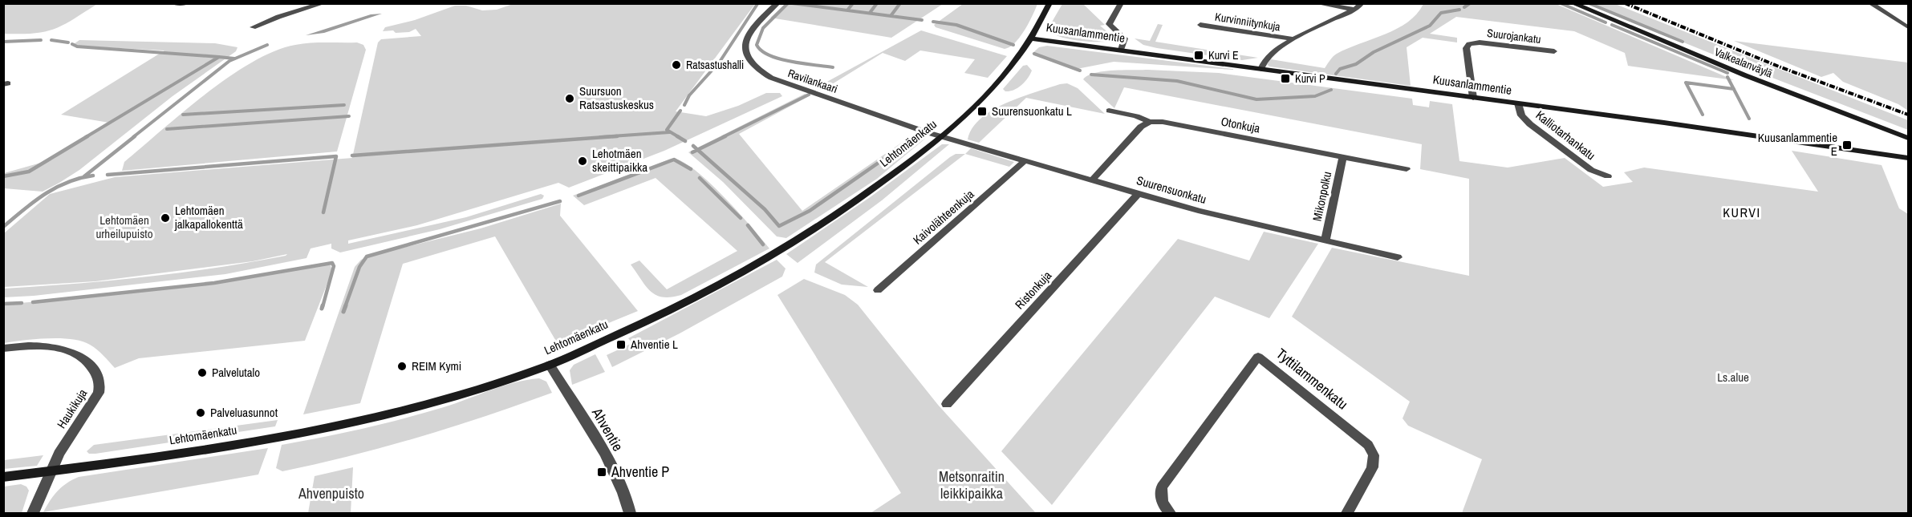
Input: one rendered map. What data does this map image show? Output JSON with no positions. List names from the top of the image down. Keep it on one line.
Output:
{"streets":{"street":["Kurvinniitynkuja","Kuusanlammentie","Suurojankatu","Valkealanväylä","Ravilankaari","Otonkuja","Kalliotarhankatu","Lehtomäenkatu","Suurensuonkatu","Mikonpolku","Kaivolähteenkuja","Ristonkuja","Tyttilammenkatu","Haukikuja","Ahventie"]},"crossings":[["Kuusanlammentie","Suurojankatu"],["Kuusanlammentie","Kalliotarhankatu"],["Kuusanlammentie","Lehtomäenkatu"],["Ravilankaari","Lehtomäenkatu"],["Ravilankaari","Suurensuonkatu"],["Otonkuja","Mikonpolku"],["Lehtomäenkatu","Suurensuonkatu"],["Lehtomäenkatu","Haukikuja"],["Lehtomäenkatu","Ahventie"],["Suurensuonkatu","Mikonpolku"],["Suurensuonkatu","Kaivolähteenkuja"],["Suurensuonkatu","Ristonkuja"]],"districts":["KURVI"],"parks":["Lehtomäen urheilupuisto","Ls.alue","Metsonraitin leikkipaikka","Ahvenpuisto"],"places":{"transit":["Kurvi E","Kurvi P","Suurensuonkatu L","Kuusanlammentie E","Ahventie L","Ahventie P"],"other":["Ratsastushalli","Suursuon Ratsastuskeskus","Lehotmäen skeittipaikka","Lehtomäen jalkapallokenttä","REIM Kymi","Palvelutalo","Palveluasunnot"]}}
